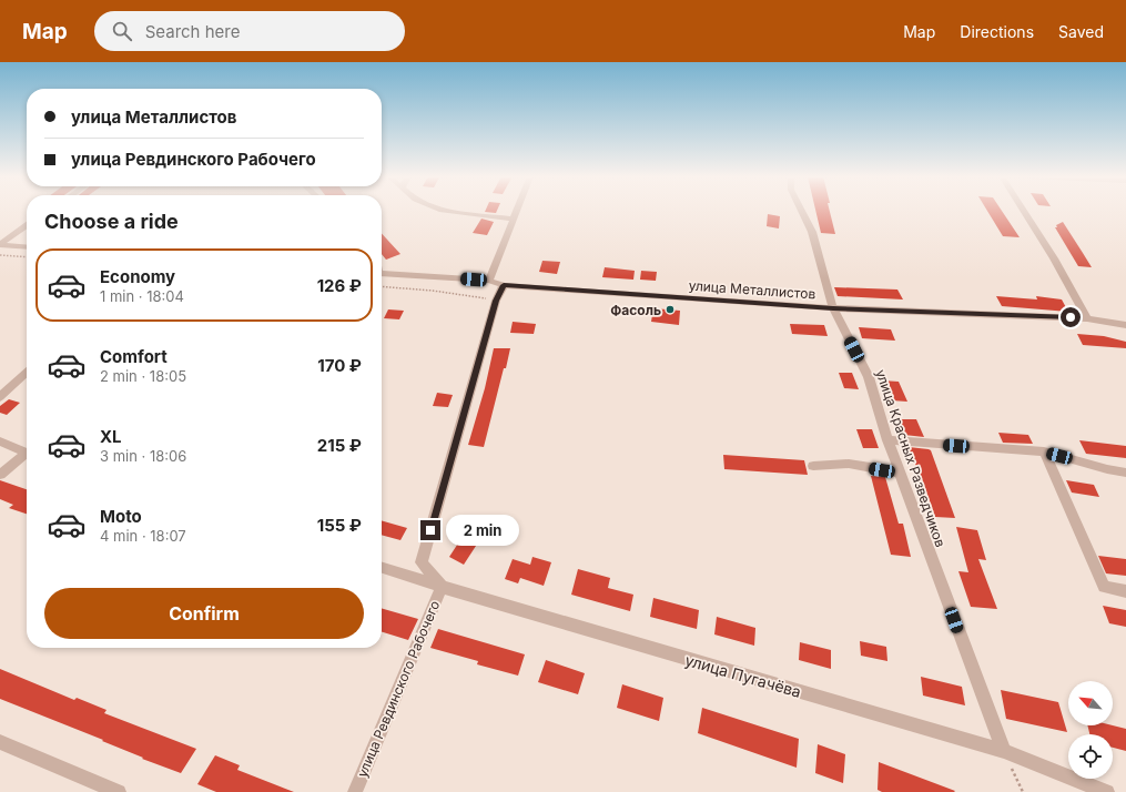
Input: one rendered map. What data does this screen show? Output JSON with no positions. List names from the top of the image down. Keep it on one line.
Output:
{"streets":{"street":["улица Металлистов","улица Красных Разведчиков","улица Пугачёва","улица Ревдинского Рабочего"]},"crossings":[["улица Металлистов","улица Красных Разведчиков"],["улица Металлистов","улица Ревдинского Рабочего"],["улица Красных Разведчиков","улица Пугачёва"],["улица Пугачёва","улица Ревдинского Рабочего"]],"places":["Фасоль"],"north":"top left","page":{"header":"Map","search":"Search here","nav":["Map","Directions","Saved"],"banner":["улица Металлистов","улица Ревдинского Рабочего"],"heading":"Choose a ride","list":[{"name":"Economy","note":"1 min · 18:04","value":"126 ₽"},{"name":"Comfort","note":"2 min · 18:05","value":"170 ₽"},{"name":"XL","note":"3 min · 18:06","value":"215 ₽"},{"name":"Moto","note":"4 min · 18:07","value":"155 ₽"}],"bubble":"2 min","buttons":"Confirm"}}
